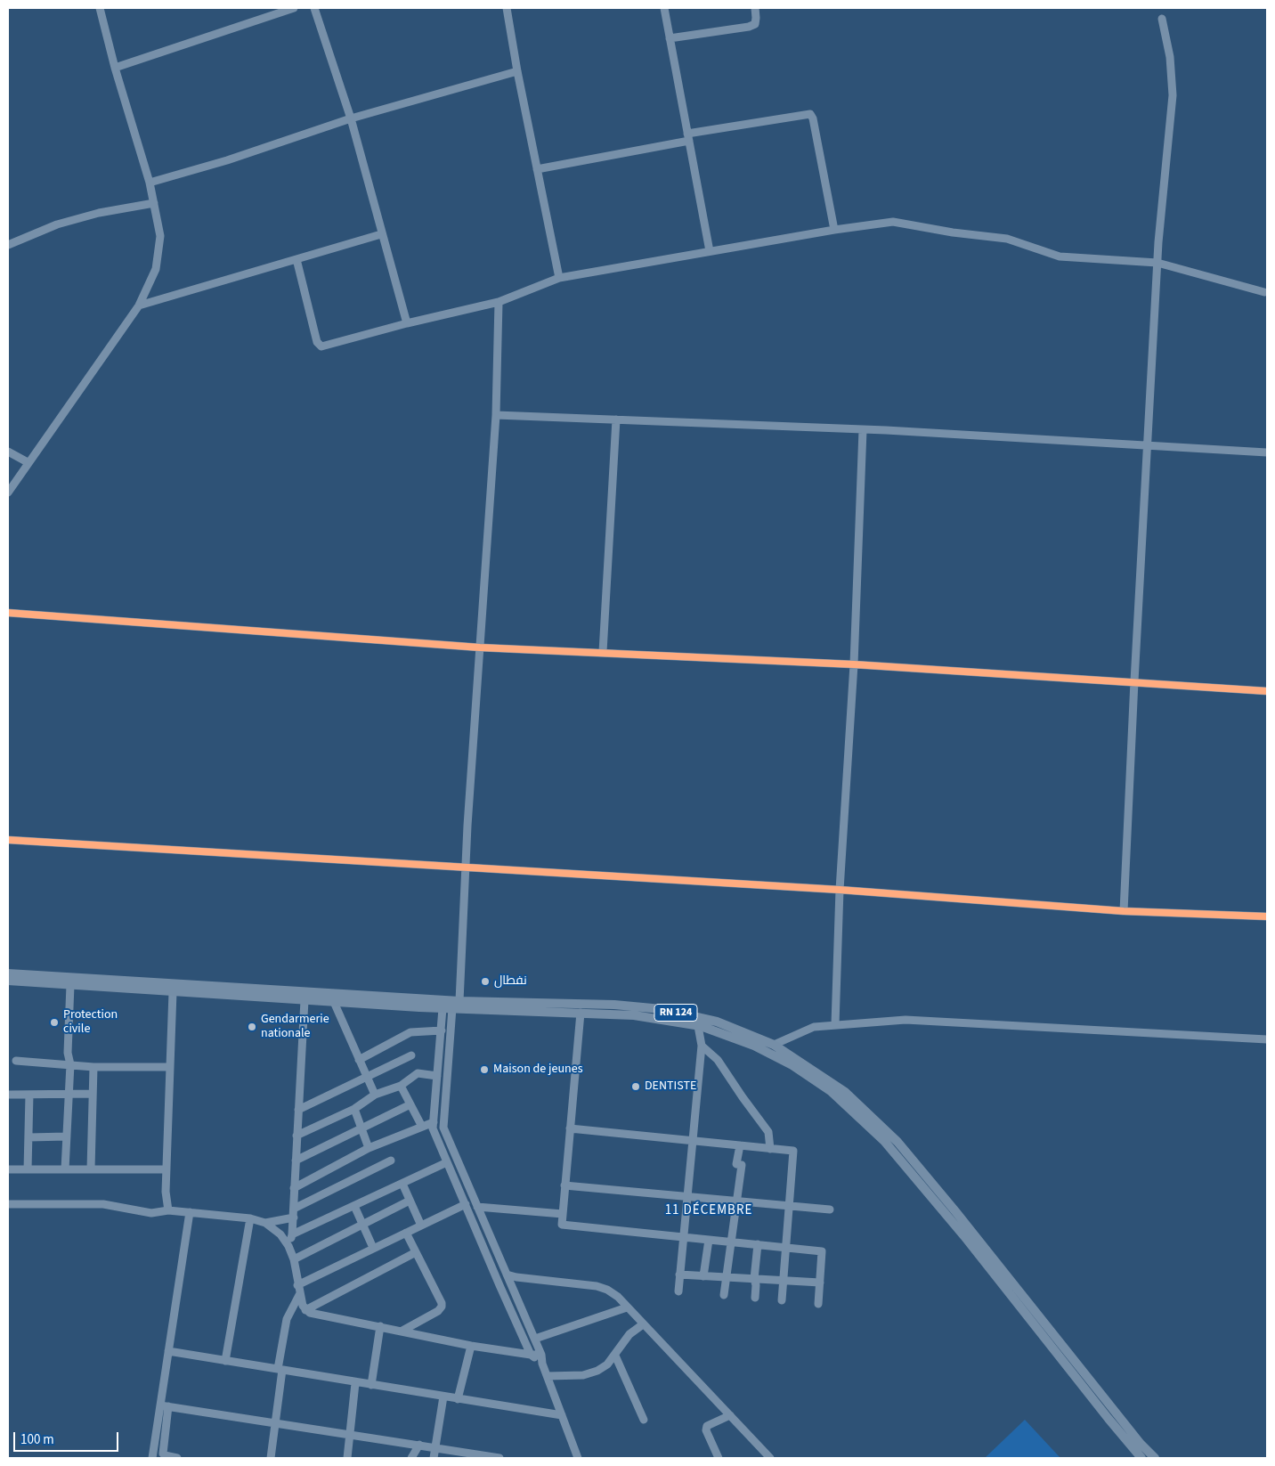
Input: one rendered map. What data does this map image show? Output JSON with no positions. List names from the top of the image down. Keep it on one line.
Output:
{"streets":{"main road":["RN 124"]},"districts":["11 DÉCEMBRE"],"places":["نفطال","Protection civile","Gendarmerie nationale","Maison de jeunes","DENTISTE"],"scale_bar":"100 m"}
